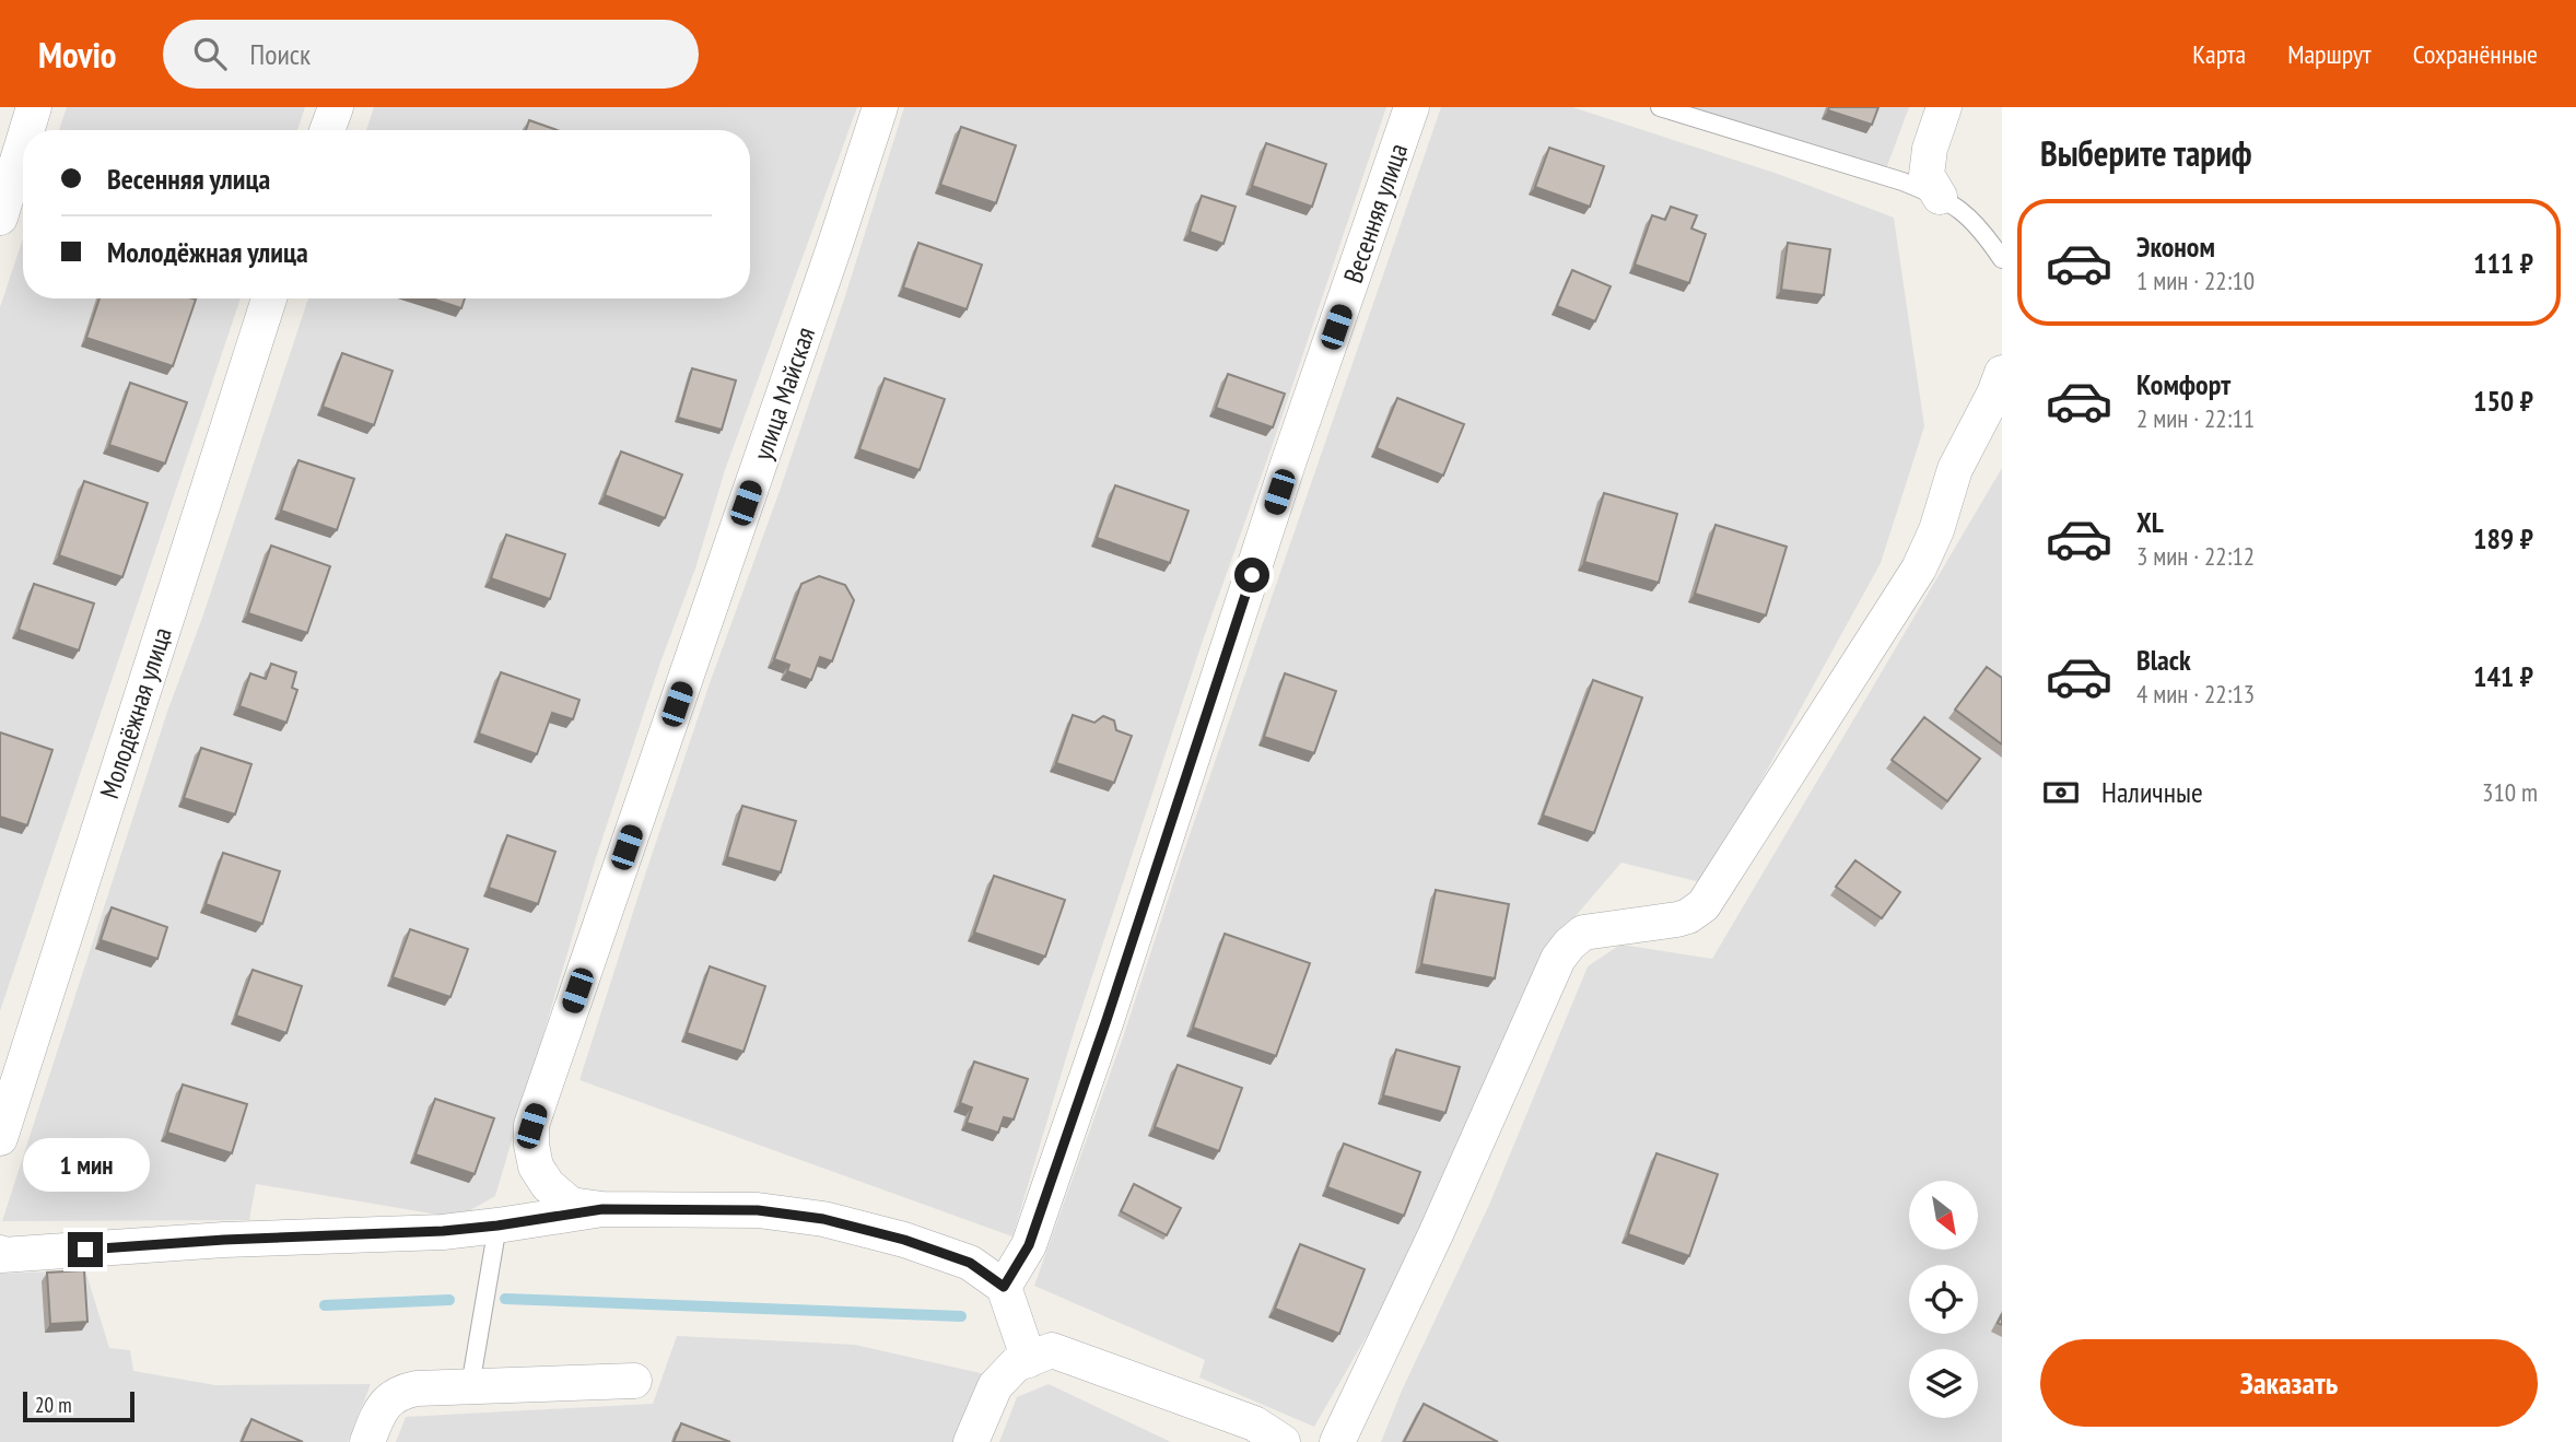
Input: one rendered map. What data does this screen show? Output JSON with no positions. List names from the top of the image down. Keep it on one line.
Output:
{"streets":{"street":["Весенняя улица","улица Майская","Молодёжная улица"]},"scale_bar":"20 m","north":"bottom right","page":{"header":"Movio","search":"Поиск","nav":["Карта","Маршрут","Сохранённые"],"heading":"Выберите тариф","banner":["Весенняя улица","Молодёжная улица"],"list":[{"name":"Эконом","note":"1 мин · 22:10","value":"111 ₽"},{"name":"Комфорт","note":"2 мин · 22:11","value":"150 ₽"},{"name":"XL","note":"3 мин · 22:12","value":"189 ₽"},{"name":"Black","note":"4 мин · 22:13","value":"141 ₽"}],"pay":["Наличные","310 m"],"bubble":"1 мин","buttons":"Заказать","scale":"20 m"}}
